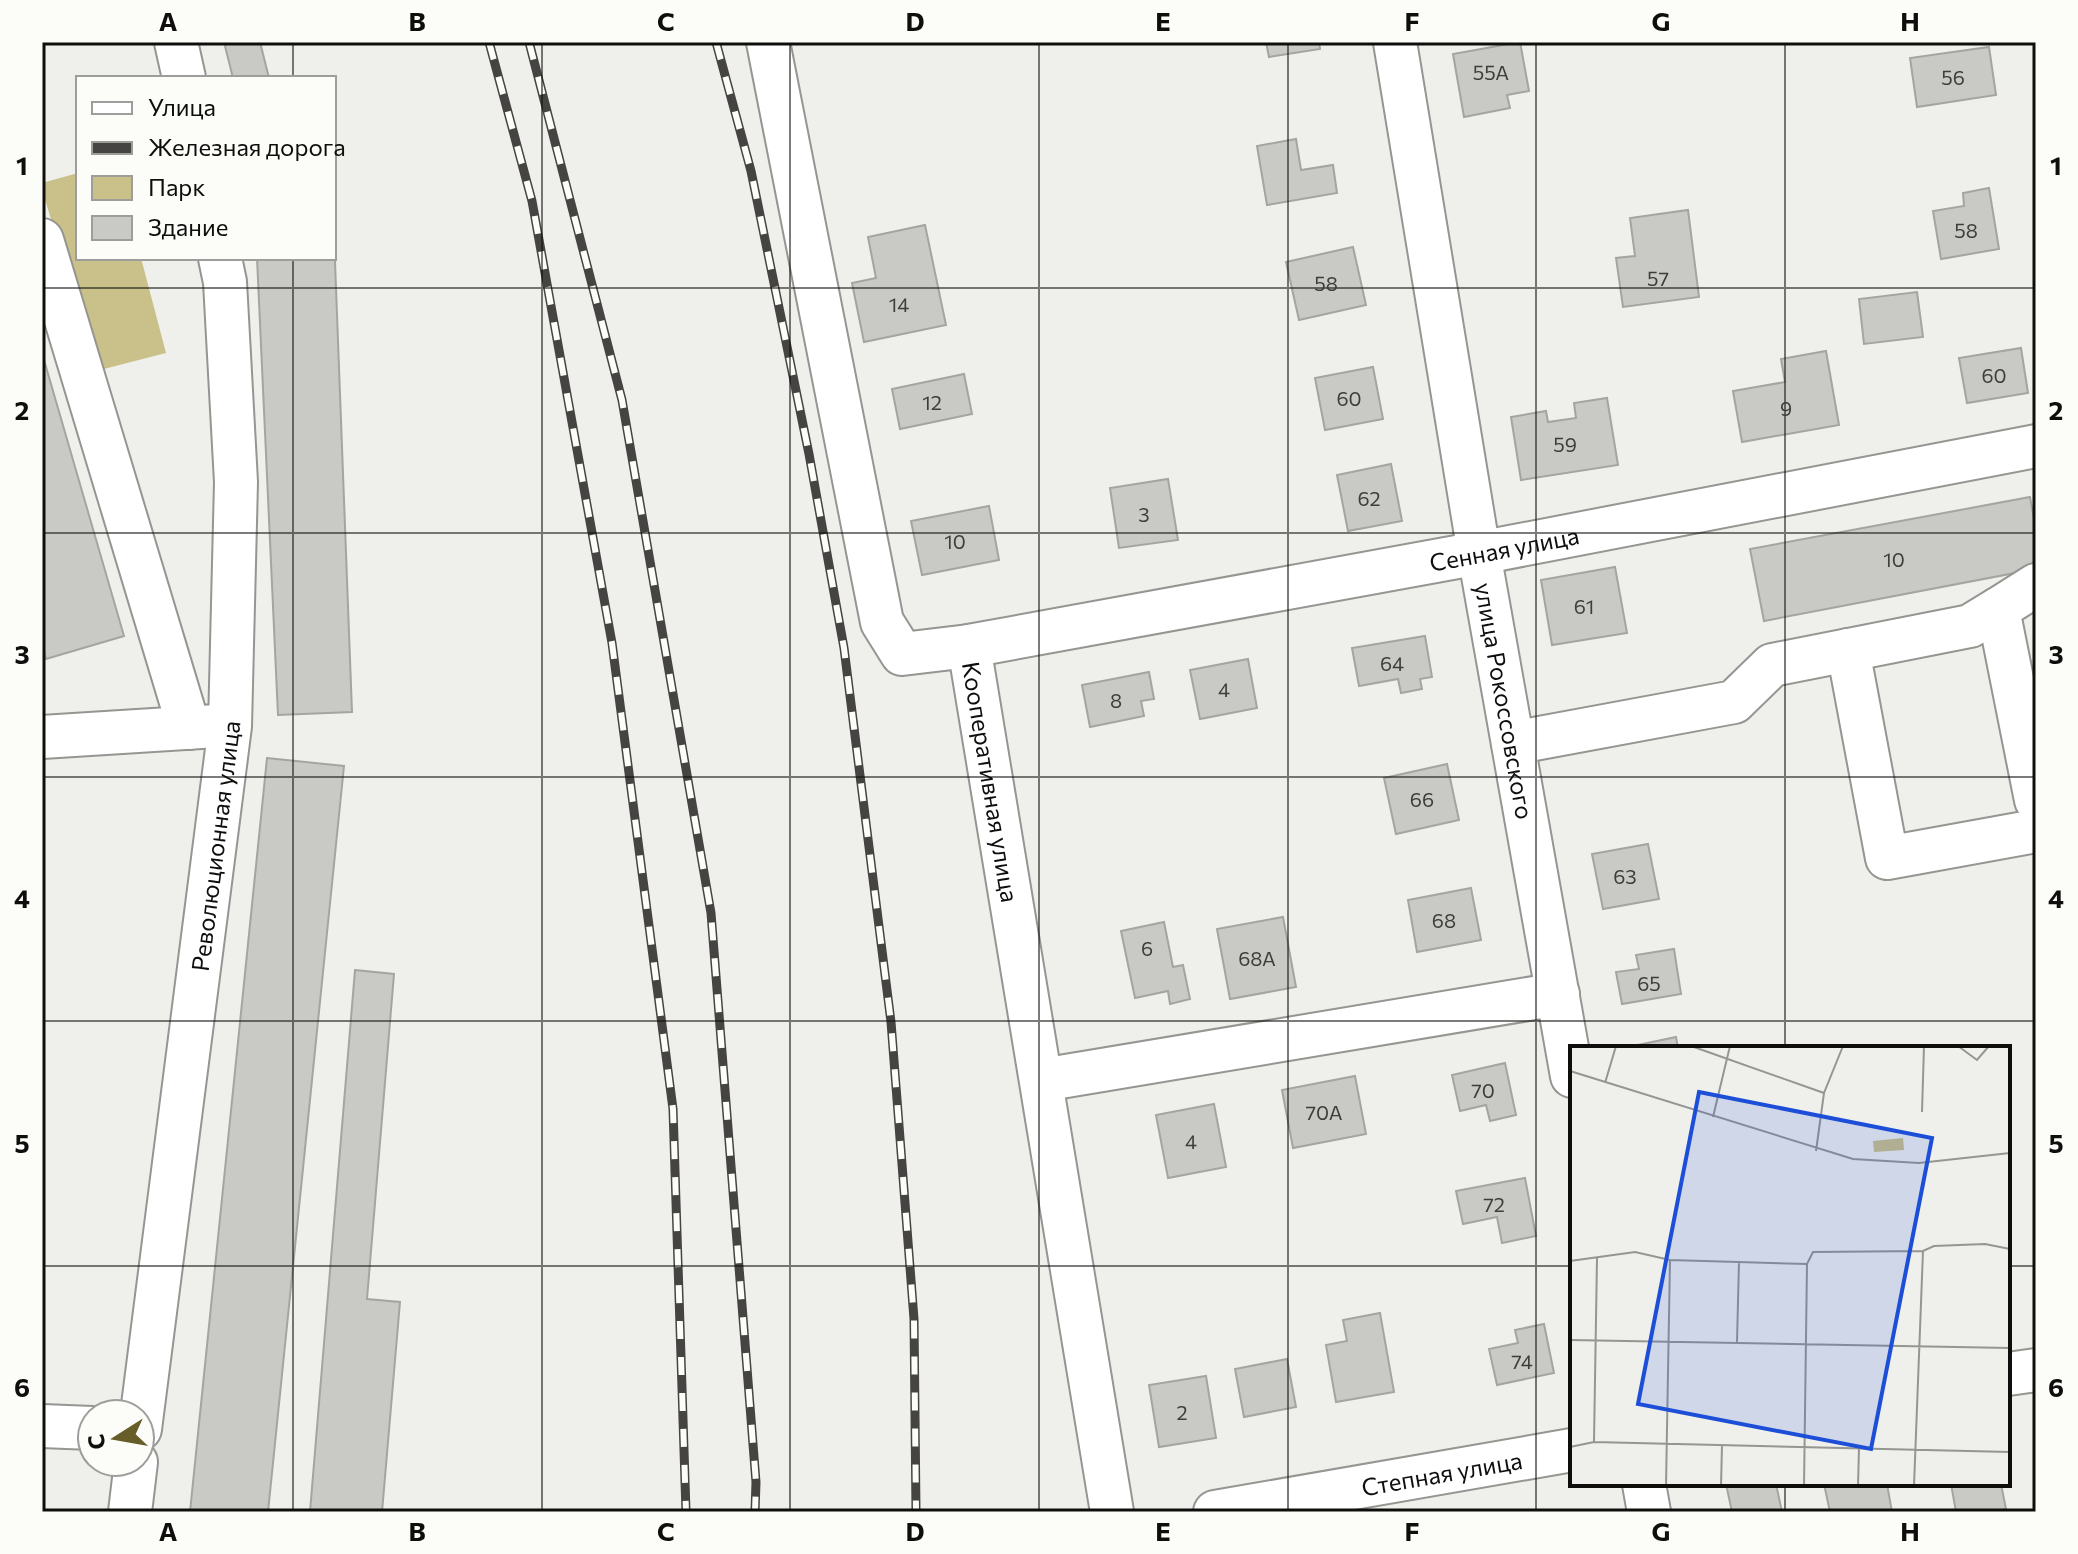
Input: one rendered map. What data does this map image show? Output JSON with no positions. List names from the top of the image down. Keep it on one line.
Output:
{"streets":{"street":["Сенная улица","улица Рокоссовского","Кооперативная улица","Революционная улица","Степная улица"]},"crossings":[["Сенная улица","улица Рокоссовского"],["Сенная улица","Кооперативная улица"]],"house_numbers":["55А","56","58","57","58","14","60","60","12","9","59","62","3","10","10","61","64","4","8","66","63","68","6","68А","65","70","70А","4","72","74","2"],"legend":["Улица","Железная дорога","Парк","Здание"],"north":"left","grid":{"columns":["A","B","C","D","E","F","G","H"],"rows":["1","2","3","4","5","6"]}}
